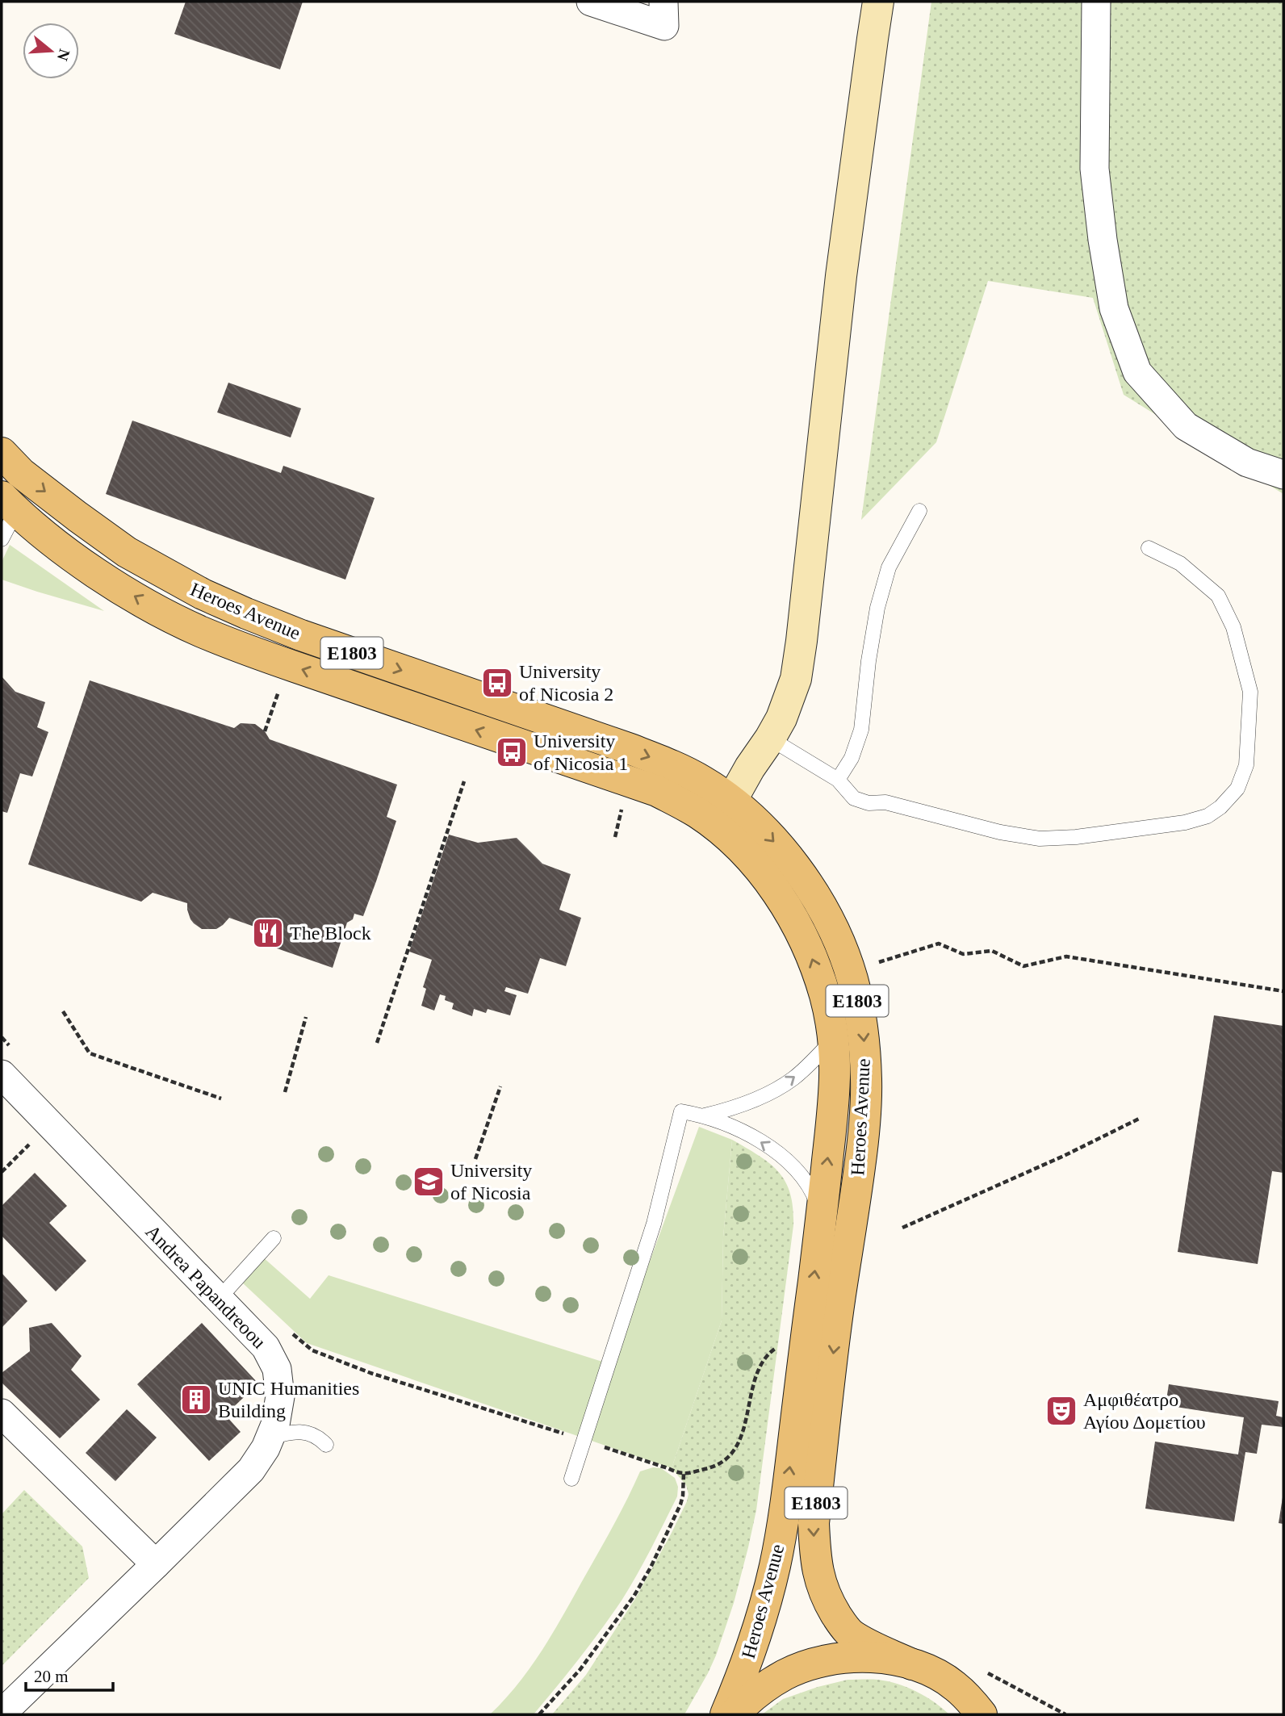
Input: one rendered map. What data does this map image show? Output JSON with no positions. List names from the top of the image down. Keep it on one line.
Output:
{"streets":{"main road":["Heroes Avenue","E1803"],"street":["Andrea Papandreoou"]},"places":{"bus stop":["University of Nicosia 2","University of Nicosia 1"],"restaurant":["The Block"],"school or university":["University of Nicosia"],"building":["UNIC Humanities Building"],"theatre":["Αμφιθέατρο Αγίου Δομετίου"]},"scale_bar":"20 m","north":"right"}
